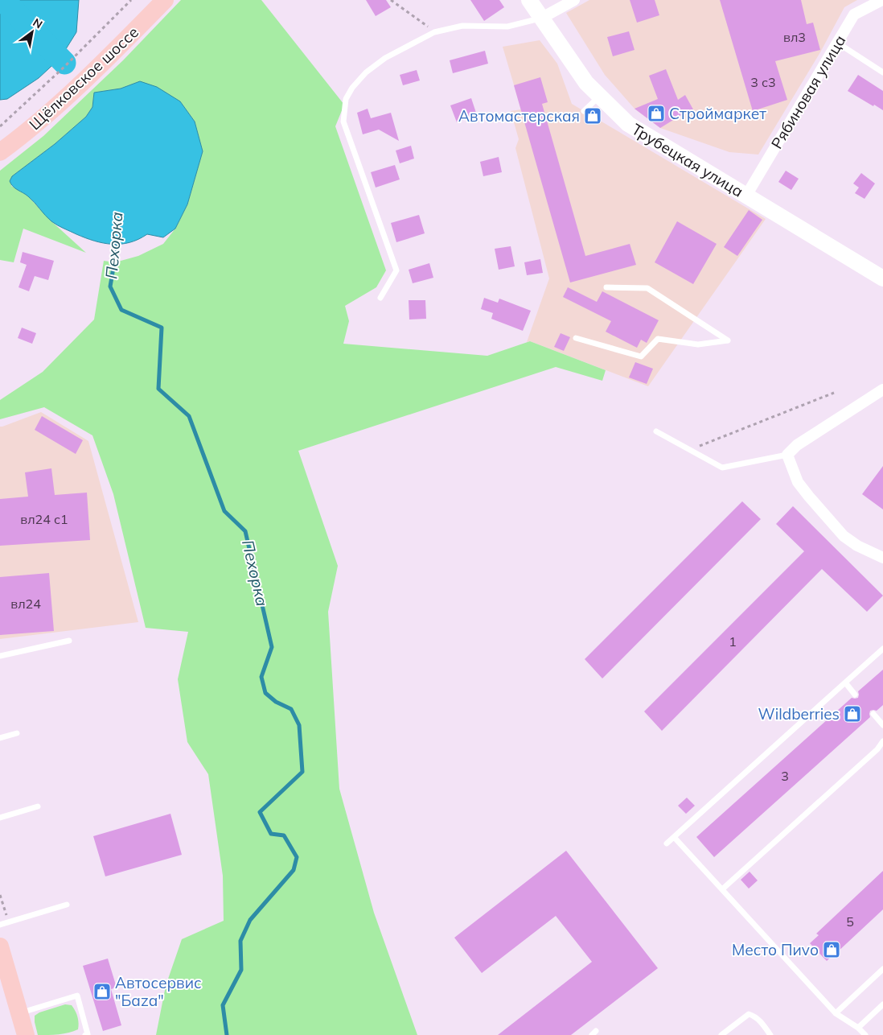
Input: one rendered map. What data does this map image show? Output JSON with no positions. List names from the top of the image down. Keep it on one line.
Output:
{"streets":{"main road":["Щёлковское шоссе","Трубецкая улица"],"street":["Рябиновая улица"]},"crossings":[["Рябиновая улица","Трубецкая улица"]],"water":["Пехорка"],"places":{"shop":["Строймаркет","Автомастерская","Wildberries","Место Пиvо","Автосервис \"Баzа\""]},"house_numbers":["вл3","3 с3","вл24 с1","вл24","1","3","5"],"north":"top right"}
